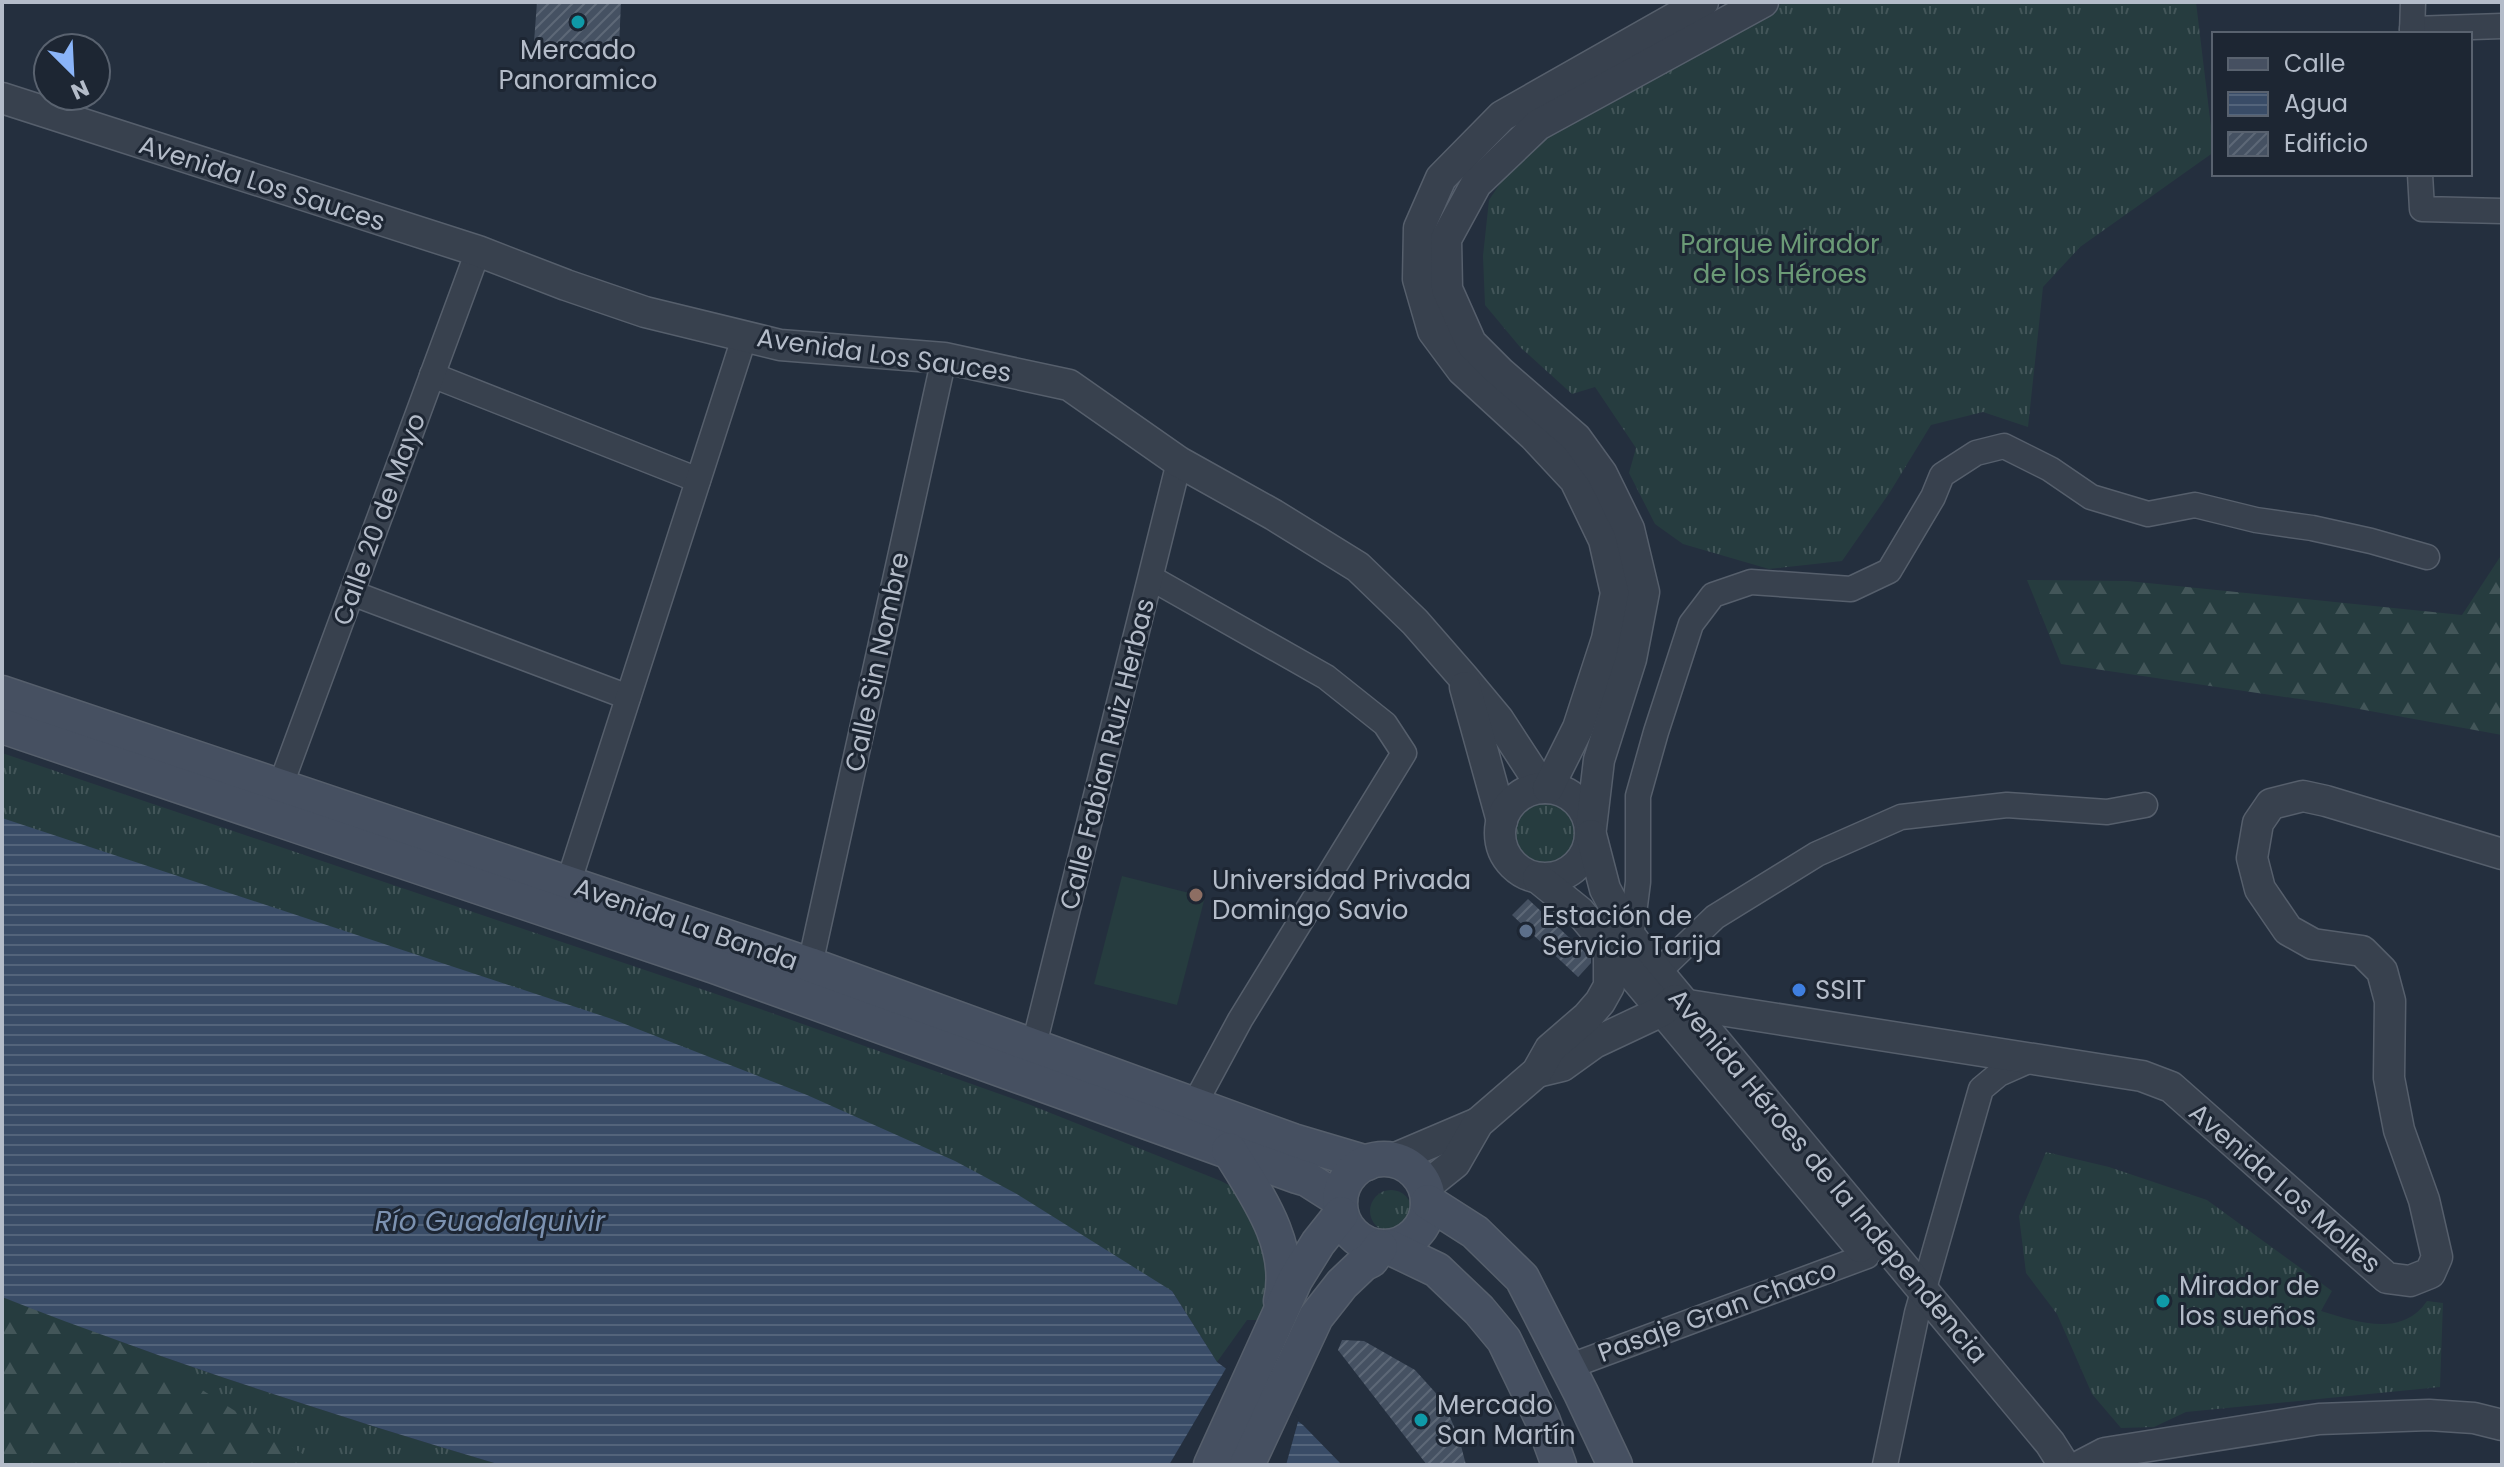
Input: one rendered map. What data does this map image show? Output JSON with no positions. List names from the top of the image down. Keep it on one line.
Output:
{"streets":{"main road":["Avenida La Banda"],"street":["Avenida Los Sauces","Calle 20 de Mayo","Calle Sin Nombre","Calle Fabian Ruiz Herbas","Avenida Héroes de la Independencia","Avenida Los Molles","Pasaje Gran Chaco"]},"crossings":[["Avenida Los Sauces","Calle 20 de Mayo"],["Avenida Los Sauces","Calle Sin Nombre"],["Avenida Los Sauces","Calle Fabian Ruiz Herbas"],["Avenida Los Sauces","Avenida Héroes de la Independencia"],["Calle 20 de Mayo","Avenida La Banda"],["Calle Sin Nombre","Avenida La Banda"],["Calle Fabian Ruiz Herbas","Avenida La Banda"],["Avenida Héroes de la Independencia","Avenida Los Molles"],["Avenida Héroes de la Independencia","Pasaje Gran Chaco"]],"water":["Río Guadalquivir"],"parks":["Parque Mirador de los Héroes"],"places":["Mercado Panoramico","Universidad Privada Domingo Savio","Estación de Servicio Tarija","SSIT","Mirador de los sueños","Mercado San Martín"],"legend":["Calle","Agua","Edificio"],"north":"bottom right"}
